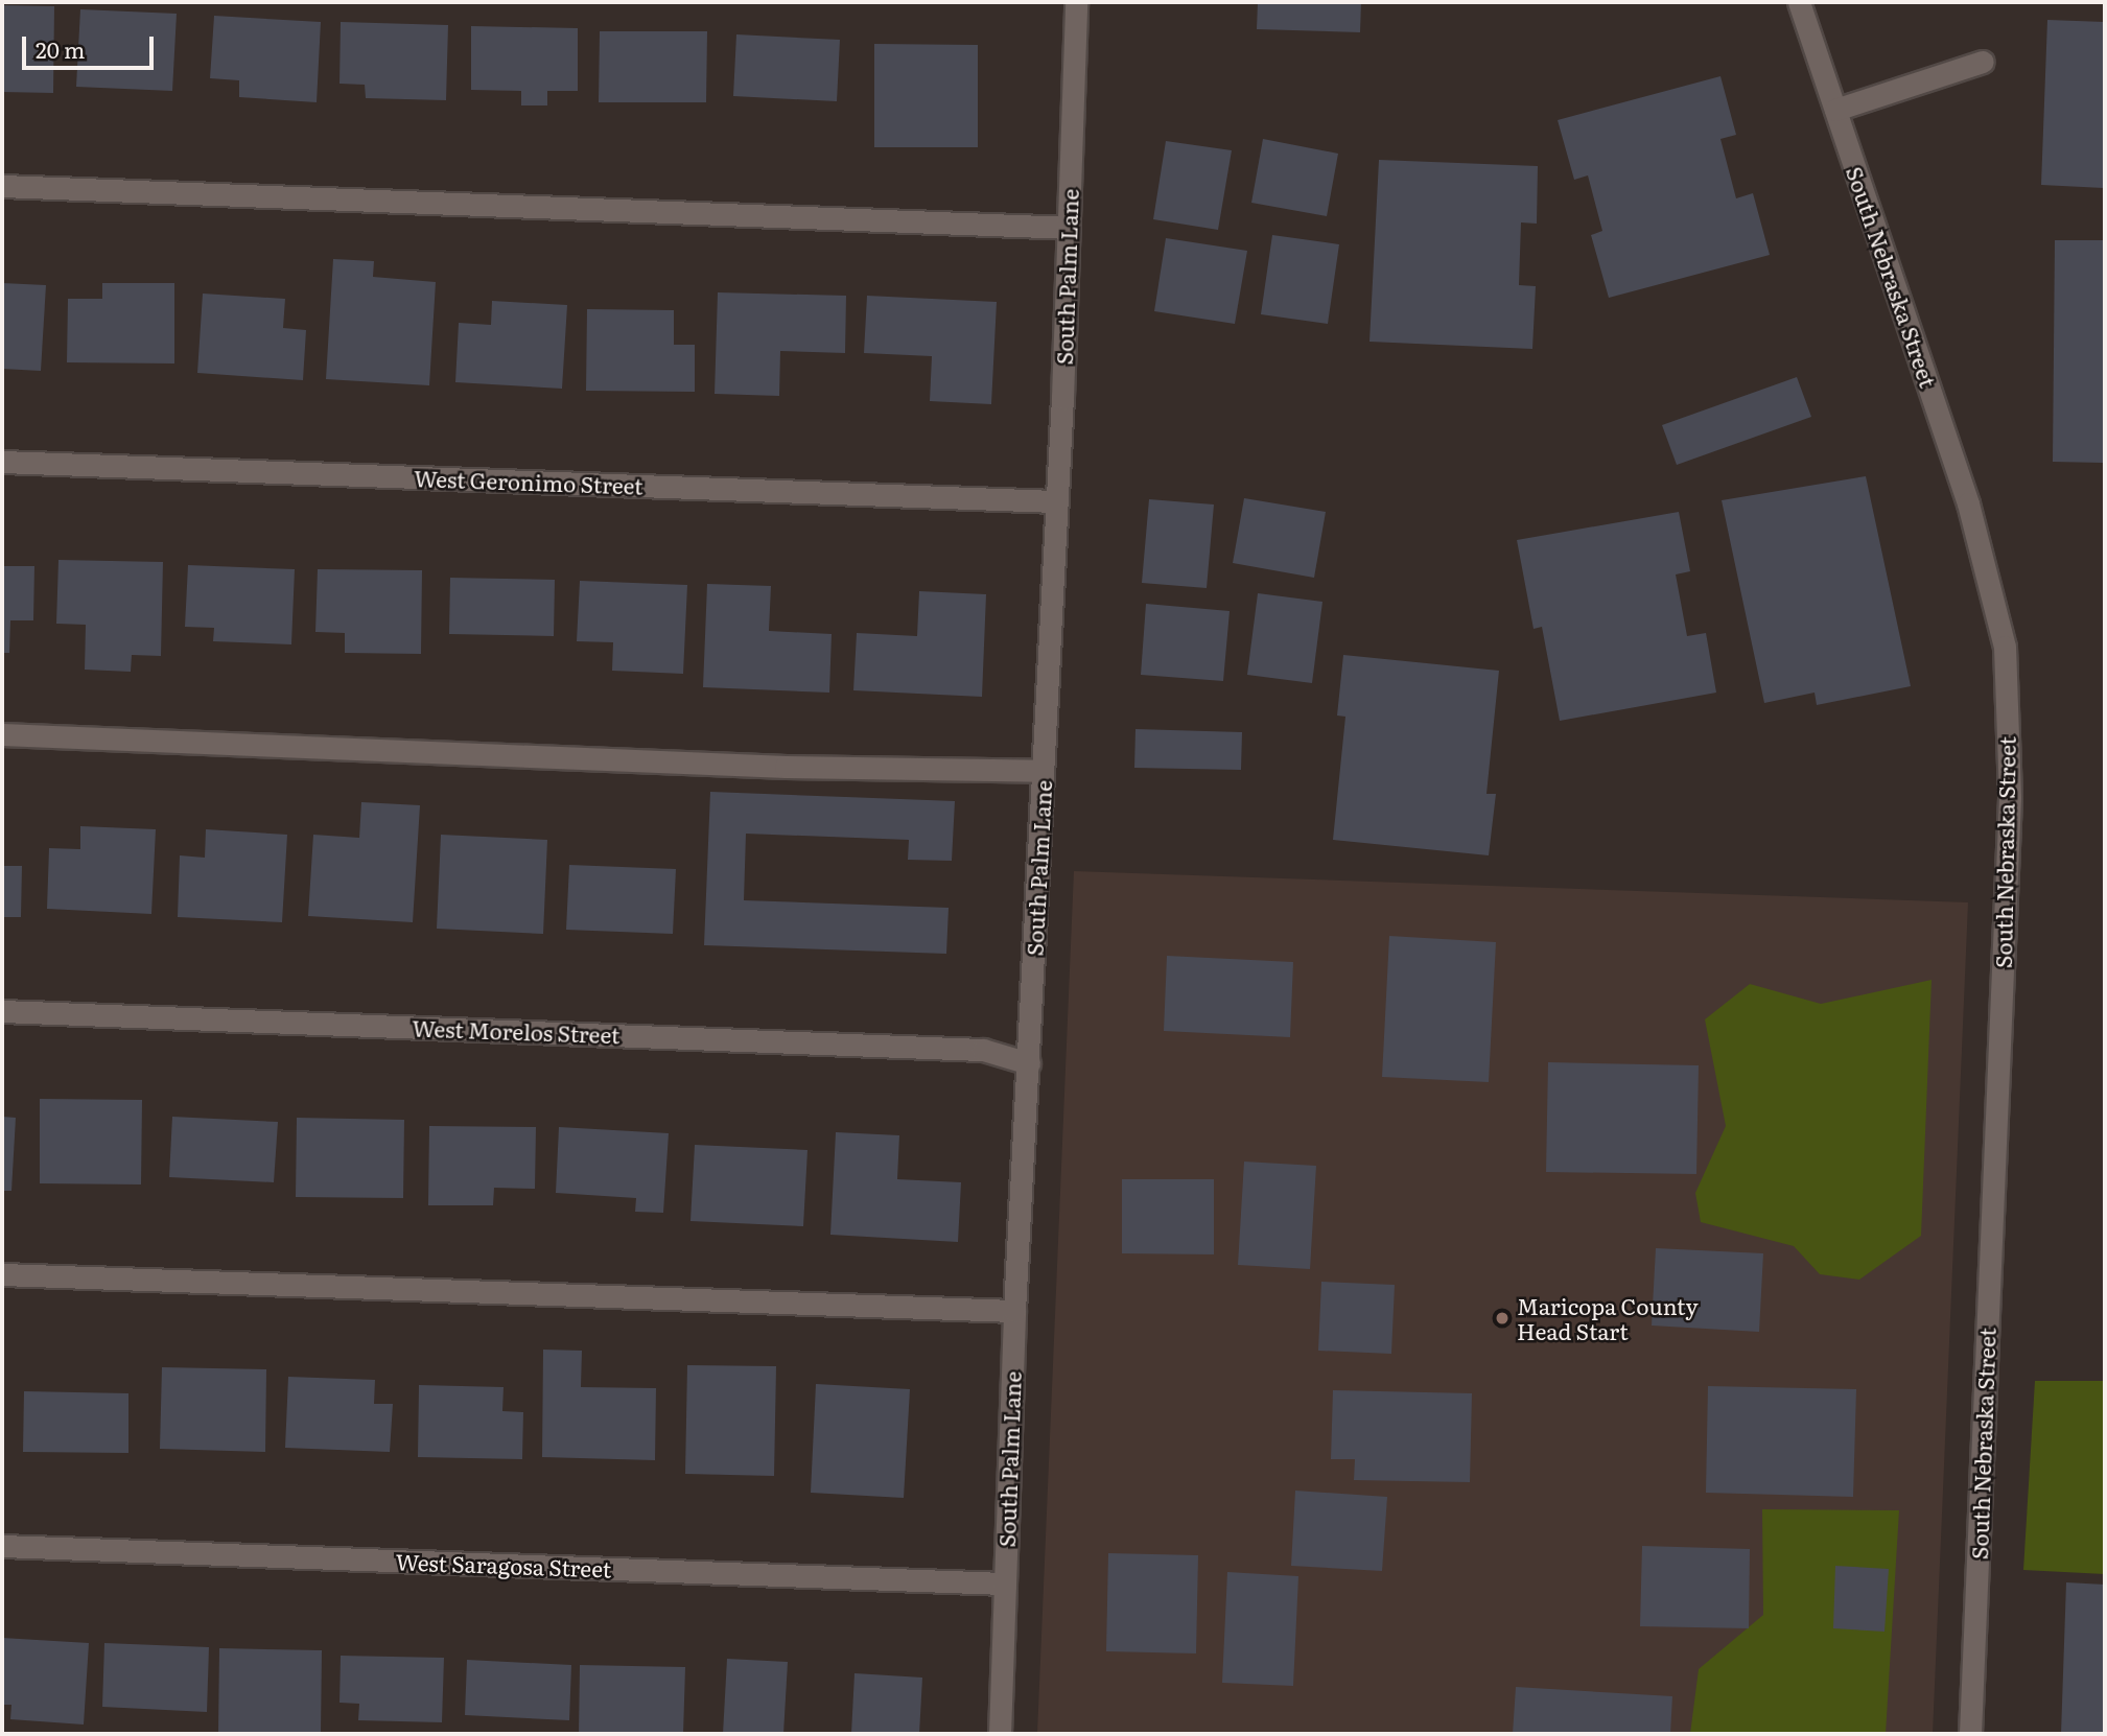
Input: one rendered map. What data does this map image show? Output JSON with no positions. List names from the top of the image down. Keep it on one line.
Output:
{"streets":{"street":["South Palm Lane","South Nebraska Street","West Geronimo Street","West Morelos Street","West Saragosa Street"]},"crossings":[["South Palm Lane","West Geronimo Street"],["South Palm Lane","West Morelos Street"],["South Palm Lane","West Saragosa Street"]],"places":["Maricopa County Head Start"],"scale_bar":"20 m"}
